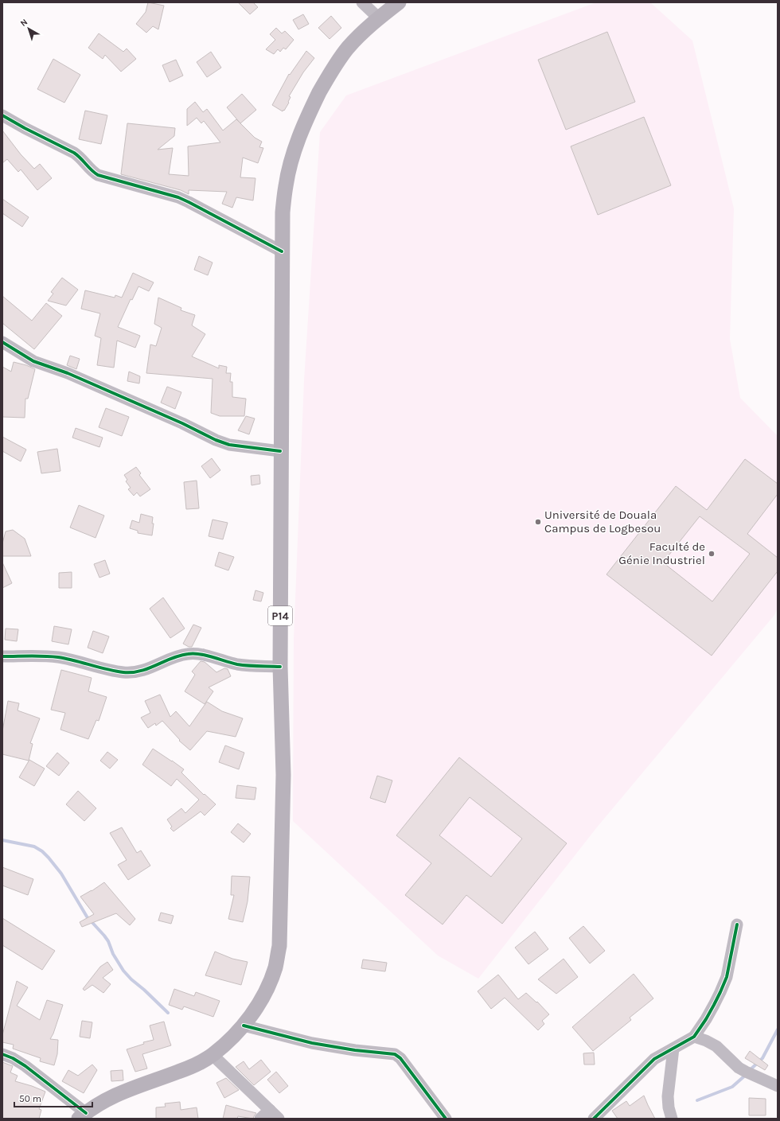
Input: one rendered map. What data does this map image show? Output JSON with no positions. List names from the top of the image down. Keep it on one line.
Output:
{"streets":{"main road":["P14"]},"places":["Université de Douala Campus de Logbesou","Faculté de Génie Industriel"],"scale_bar":"50 m","north":"top left"}
